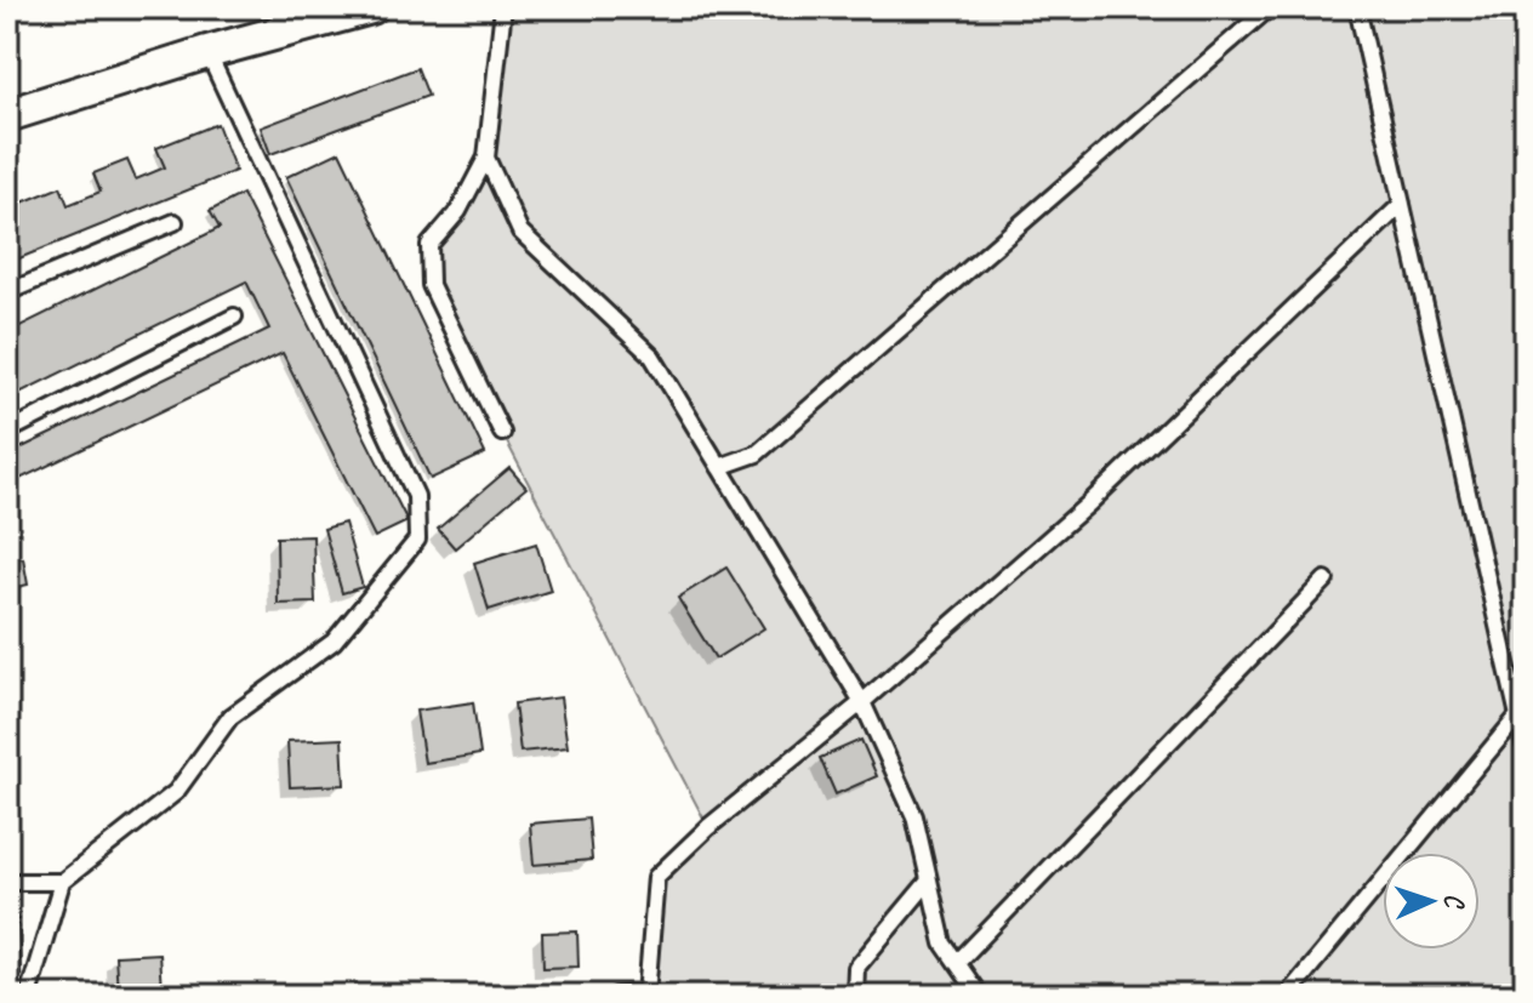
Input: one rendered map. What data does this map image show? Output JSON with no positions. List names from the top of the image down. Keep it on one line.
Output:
{"north":"right"}
